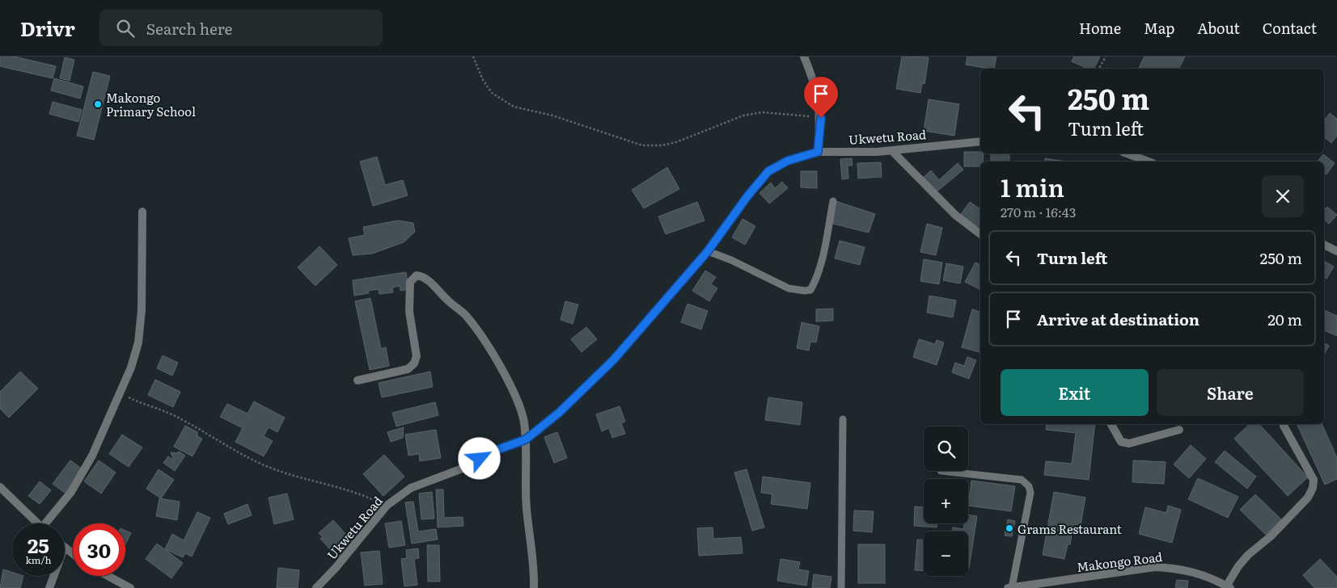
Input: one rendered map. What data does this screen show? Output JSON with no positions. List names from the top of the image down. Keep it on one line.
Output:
{"streets":{"street":["Ukwetu Road","Makongo Road"]},"places":["Makongo Primary School","Grams Restaurant"],"page":{"header":"Drivr","search":"Search here","nav":["Home","Map","About","Contact"],"turn":["250 m","Turn left"],"heading":["1 min","270 m · 16:43"],"list":[{"name":"Turn left","value":"250 m"},{"name":"Arrive at destination","value":"20 m"}],"buttons":["Exit","Share"],"map_buttons":["+","−"],"speed":"25 km/h","limit":"30"}}
